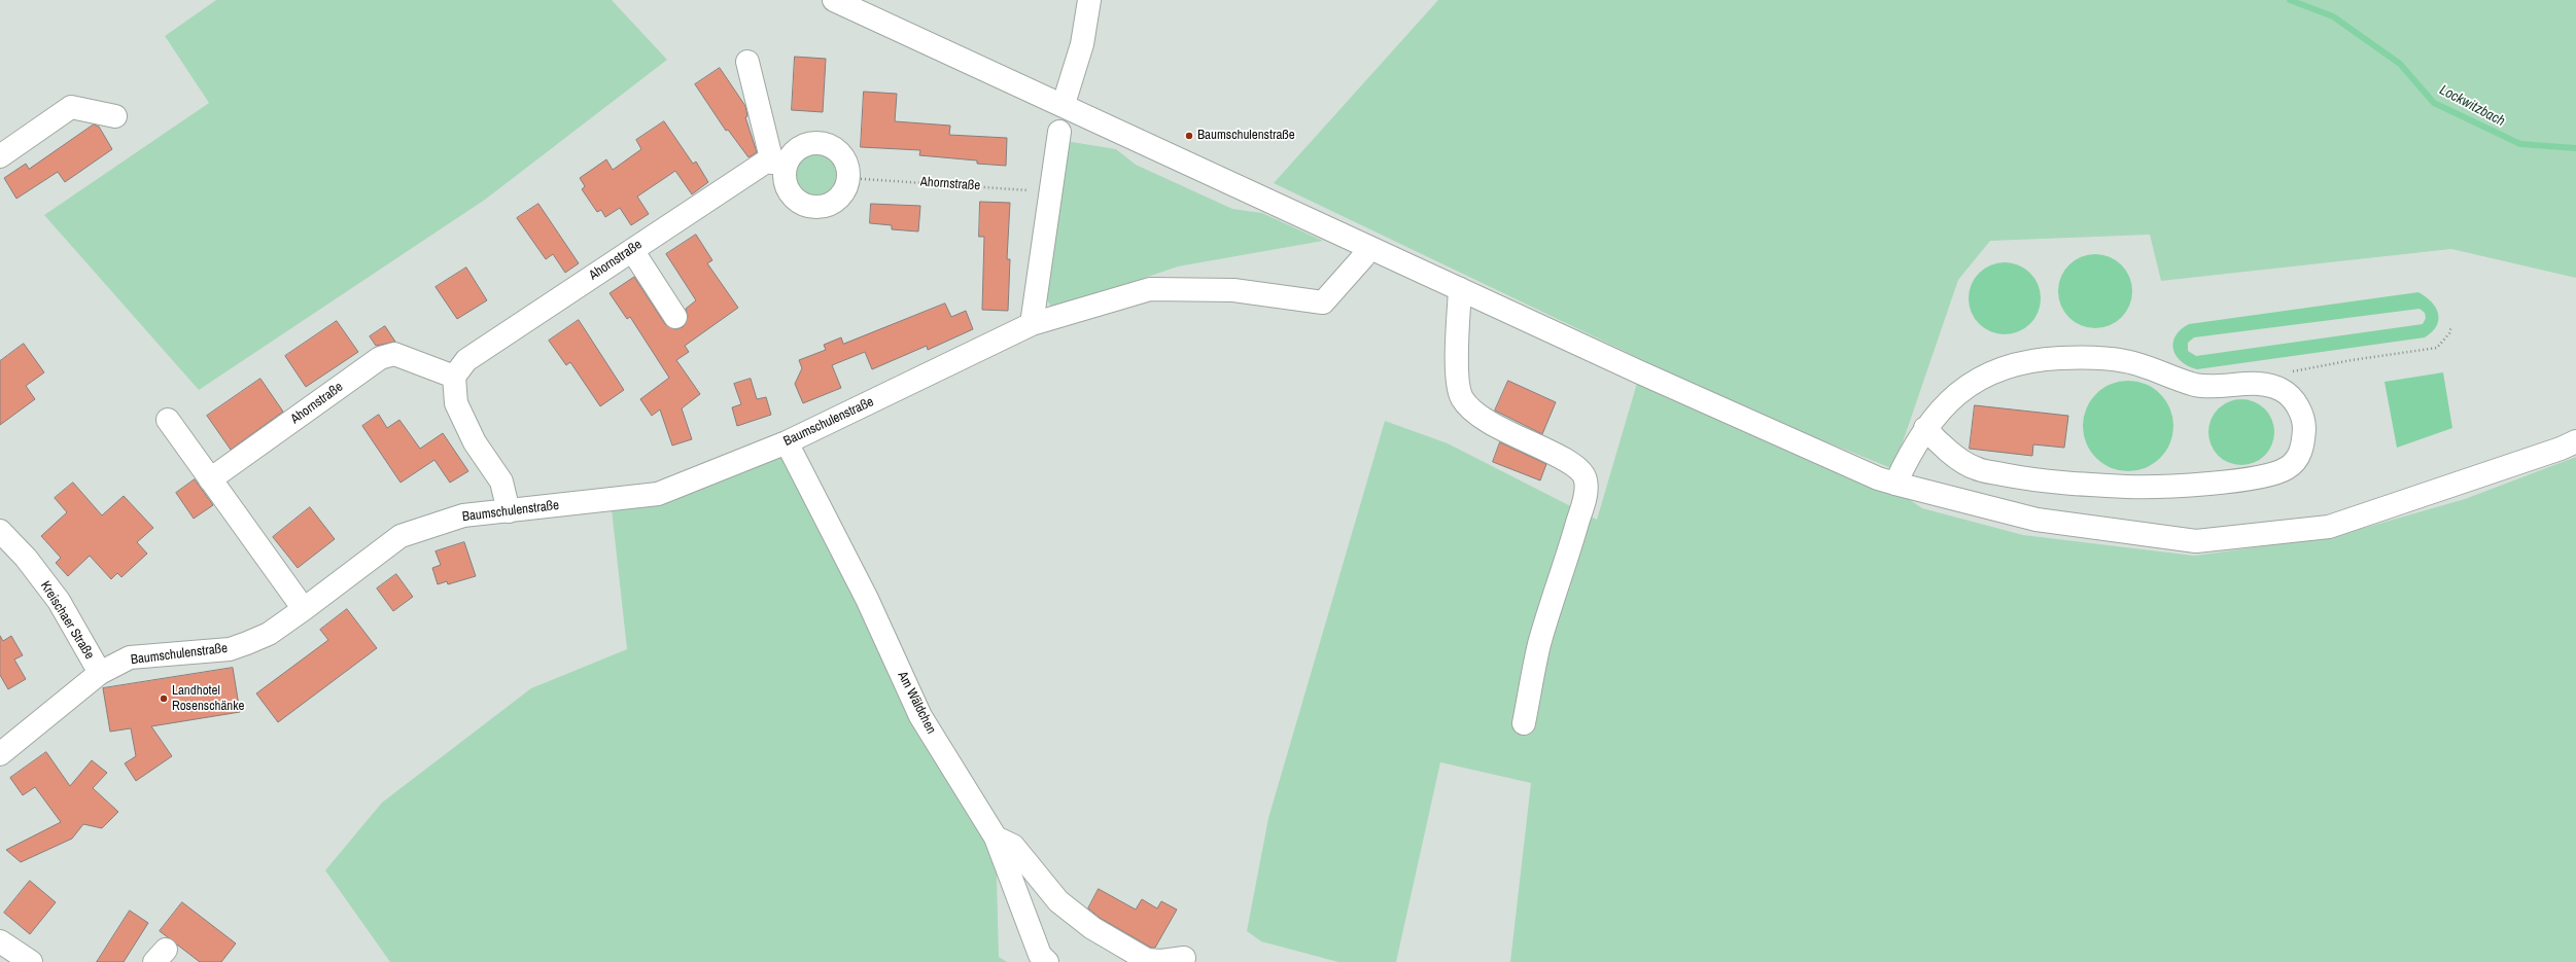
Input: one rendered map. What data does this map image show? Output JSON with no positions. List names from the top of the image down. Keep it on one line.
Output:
{"streets":{"street":["Ahornstraße","Baumschulenstraße","Kreischaer Straße","Am Wäldchen"]},"crossings":[["Baumschulenstraße","Kreischaer Straße"],["Baumschulenstraße","Am Wäldchen"]],"water":["Lockwitzbach"],"places":["Baumschulenstraße","Landhotel Rosenschänke"]}
